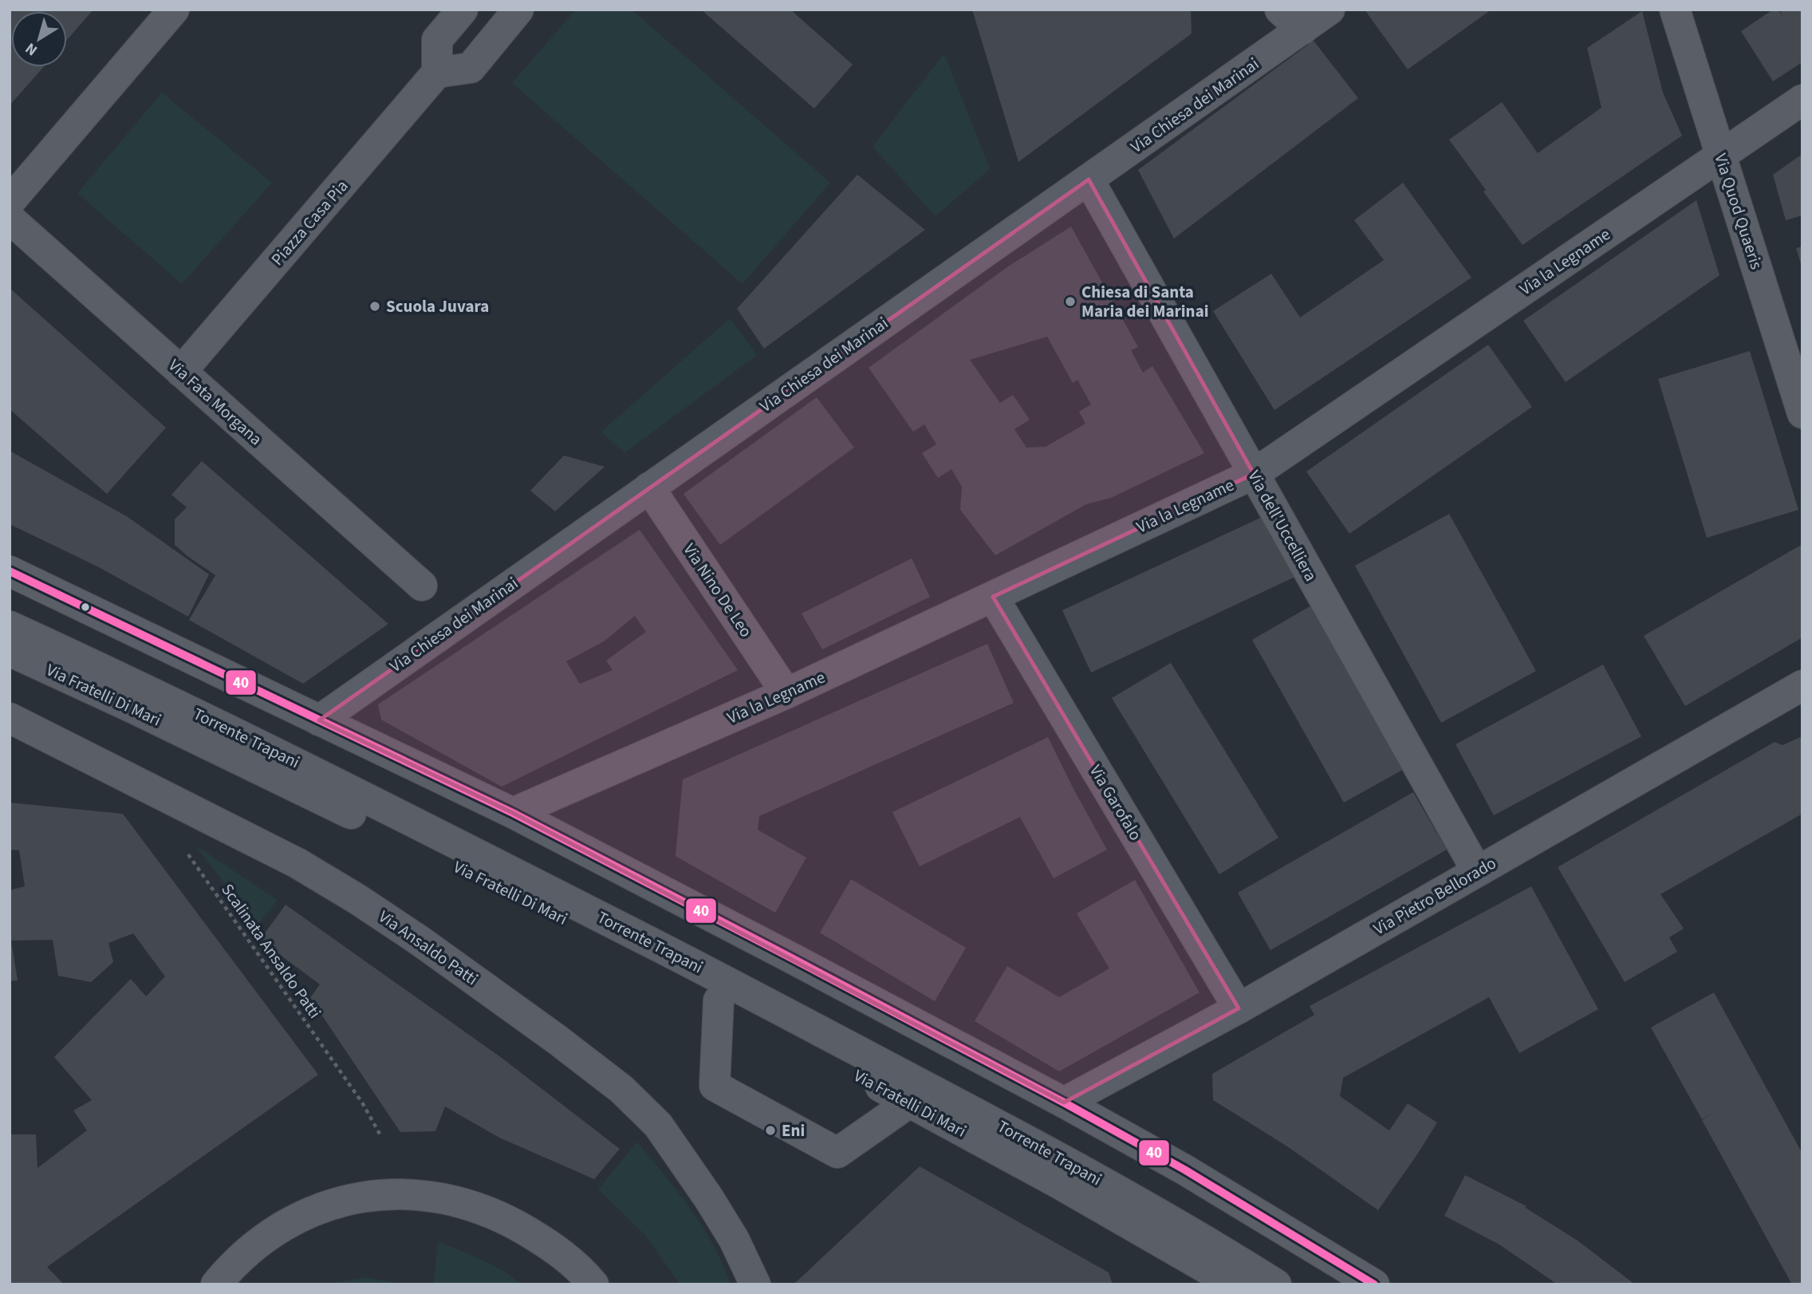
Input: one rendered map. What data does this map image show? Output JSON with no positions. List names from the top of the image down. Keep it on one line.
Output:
{"streets":{"street":["Via Chiesa dei Marinai","Via Quod Quaeris","Piazza Casa Pia","Via la Legname","Via Fata Morgana","Via dell'Uccelliera","Via Nino De Leo","Via Fratelli Di Mari","Torrente Trapani","Via Garofalo","Via Pietro Bellorado","Via Ansaldo Patti"],"path":["Scalinata Ansaldo Patti"]},"crossings":[["Via Chiesa dei Marinai","Via dell'Uccelliera"],["Via Chiesa dei Marinai","Via Nino De Leo"],["Via Quod Quaeris","Via la Legname"],["Piazza Casa Pia","Via Fata Morgana"],["Via la Legname","Via dell'Uccelliera"],["Via la Legname","Via Nino De Leo"],["Via la Legname","Via Garofalo"],["Via dell'Uccelliera","Via Pietro Bellorado"],["Via Garofalo","Via Pietro Bellorado"]],"places":["Chiesa di Santa Maria dei Marinai","Scuola Juvara","Eni"],"lines":["transit line 40"],"north":"bottom left"}
